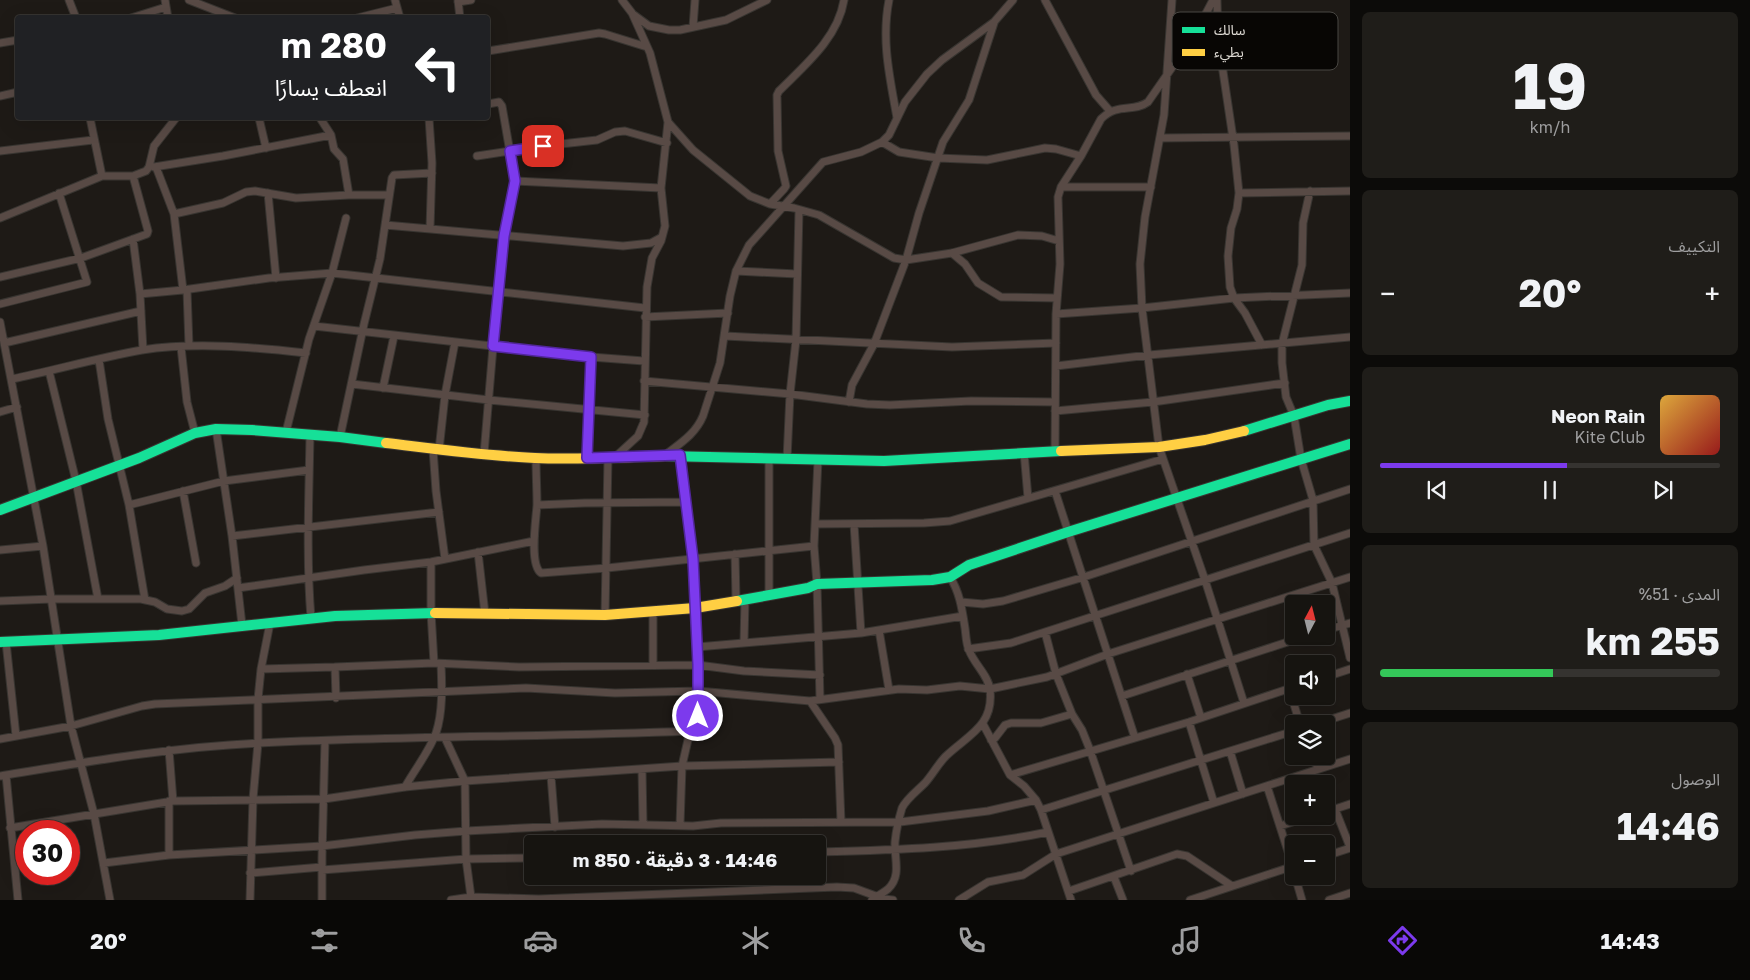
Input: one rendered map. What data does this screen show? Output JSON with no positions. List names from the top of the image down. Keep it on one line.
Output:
{"legend":["سالك","بطيء"],"north":"top","page":{"tile":[["19","km/h"],"التكييف",["المدى · 51%","255 km"],["الوصول","14:46"]],"turn":["280 m","انعطف يسارًا"],"heat":["−","20°","+"],"song":["Neon Rain","Kite Club"],"map_buttons":["+","−"],"limit":"30","trip":"14:46 · 3 دقيقة · 850 m","tabs":["14:43","20°"]}}
